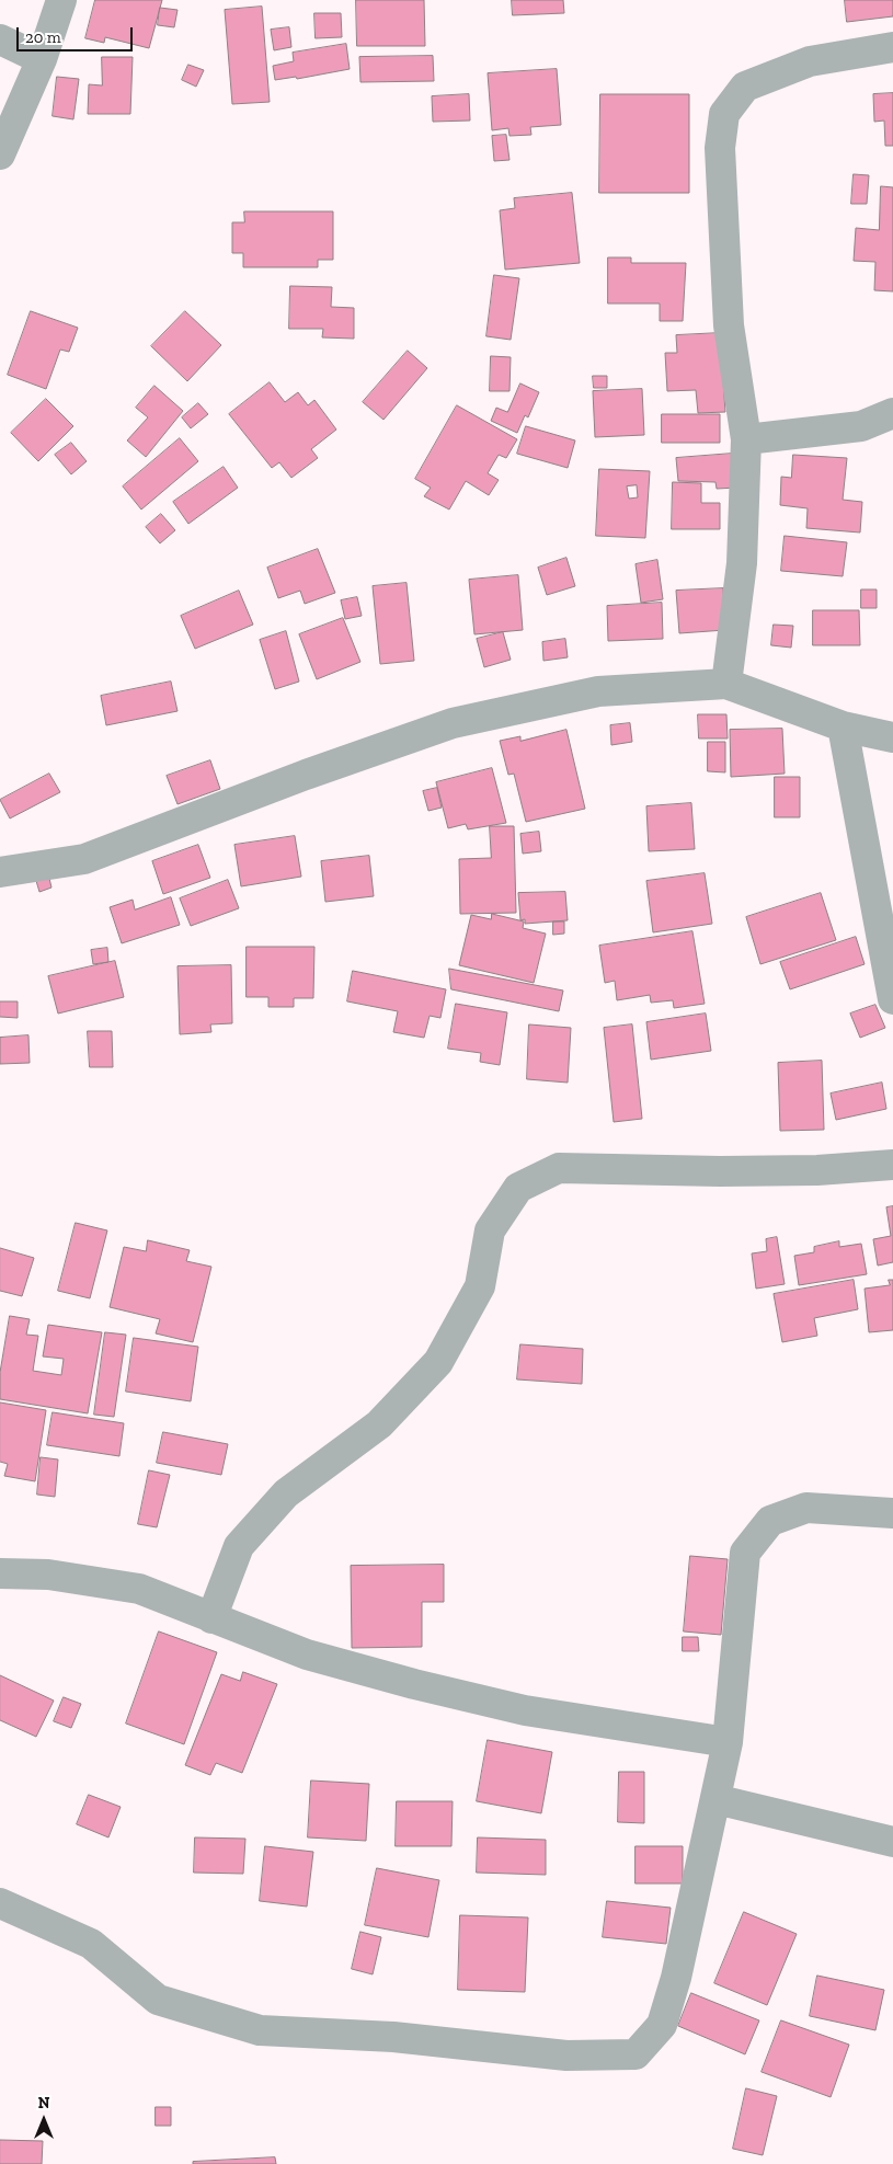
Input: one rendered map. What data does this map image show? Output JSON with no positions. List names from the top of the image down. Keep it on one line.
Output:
{"scale_bar":"20 m","north":"top"}
